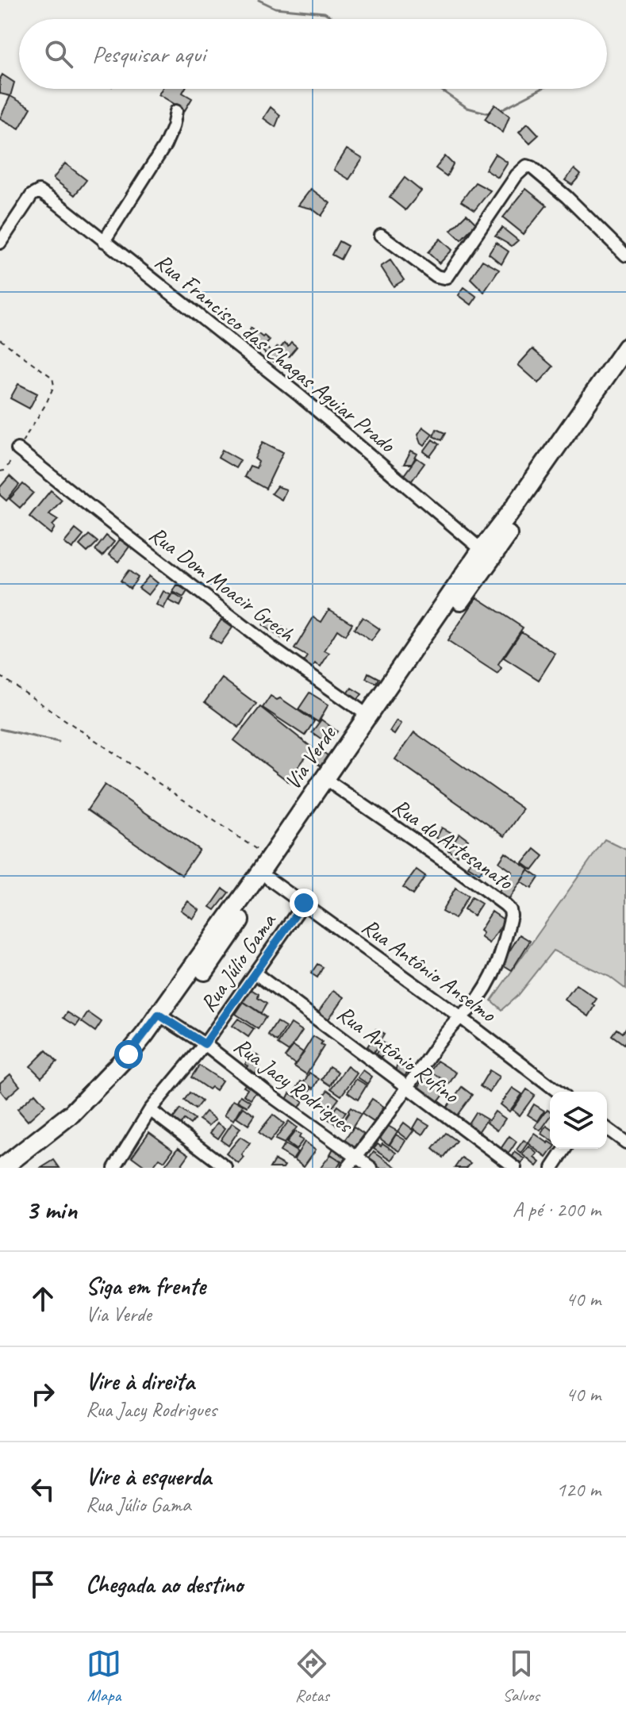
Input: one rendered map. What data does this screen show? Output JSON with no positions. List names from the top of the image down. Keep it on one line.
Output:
{"streets":{"main road":["Via Verde"],"street":["Rua Francisco das Chagas Aguiar Prado","Rua Dom Moacir Grech","Rua do Artesanato","Rua Júlio Gama","Rua Antônio Anselmo","Rua Antônio Rufino","Rua Jacy Rodrigues"]},"crossings":[["Rua Francisco das Chagas Aguiar Prado","Via Verde"],["Rua Dom Moacir Grech","Via Verde"],["Via Verde","Rua do Artesanato"],["Via Verde","Rua Antônio Anselmo"],["Via Verde","Rua Jacy Rodrigues"],["Rua do Artesanato","Rua Antônio Anselmo"],["Rua Júlio Gama","Rua Antônio Anselmo"],["Rua Júlio Gama","Rua Antônio Rufino"],["Rua Júlio Gama","Rua Jacy Rodrigues"]],"page":{"search":"Pesquisar aqui","heading":["3 min","A pé · 200 m"],"list":[["Siga em frente","Via Verde","40 m"],["Vire à direita","Rua Jacy Rodrigues","40 m"],["Vire à esquerda","Rua Júlio Gama","120 m"],"Chegada ao destino"],"nav":["Mapa","Rotas","Salvos"]}}
